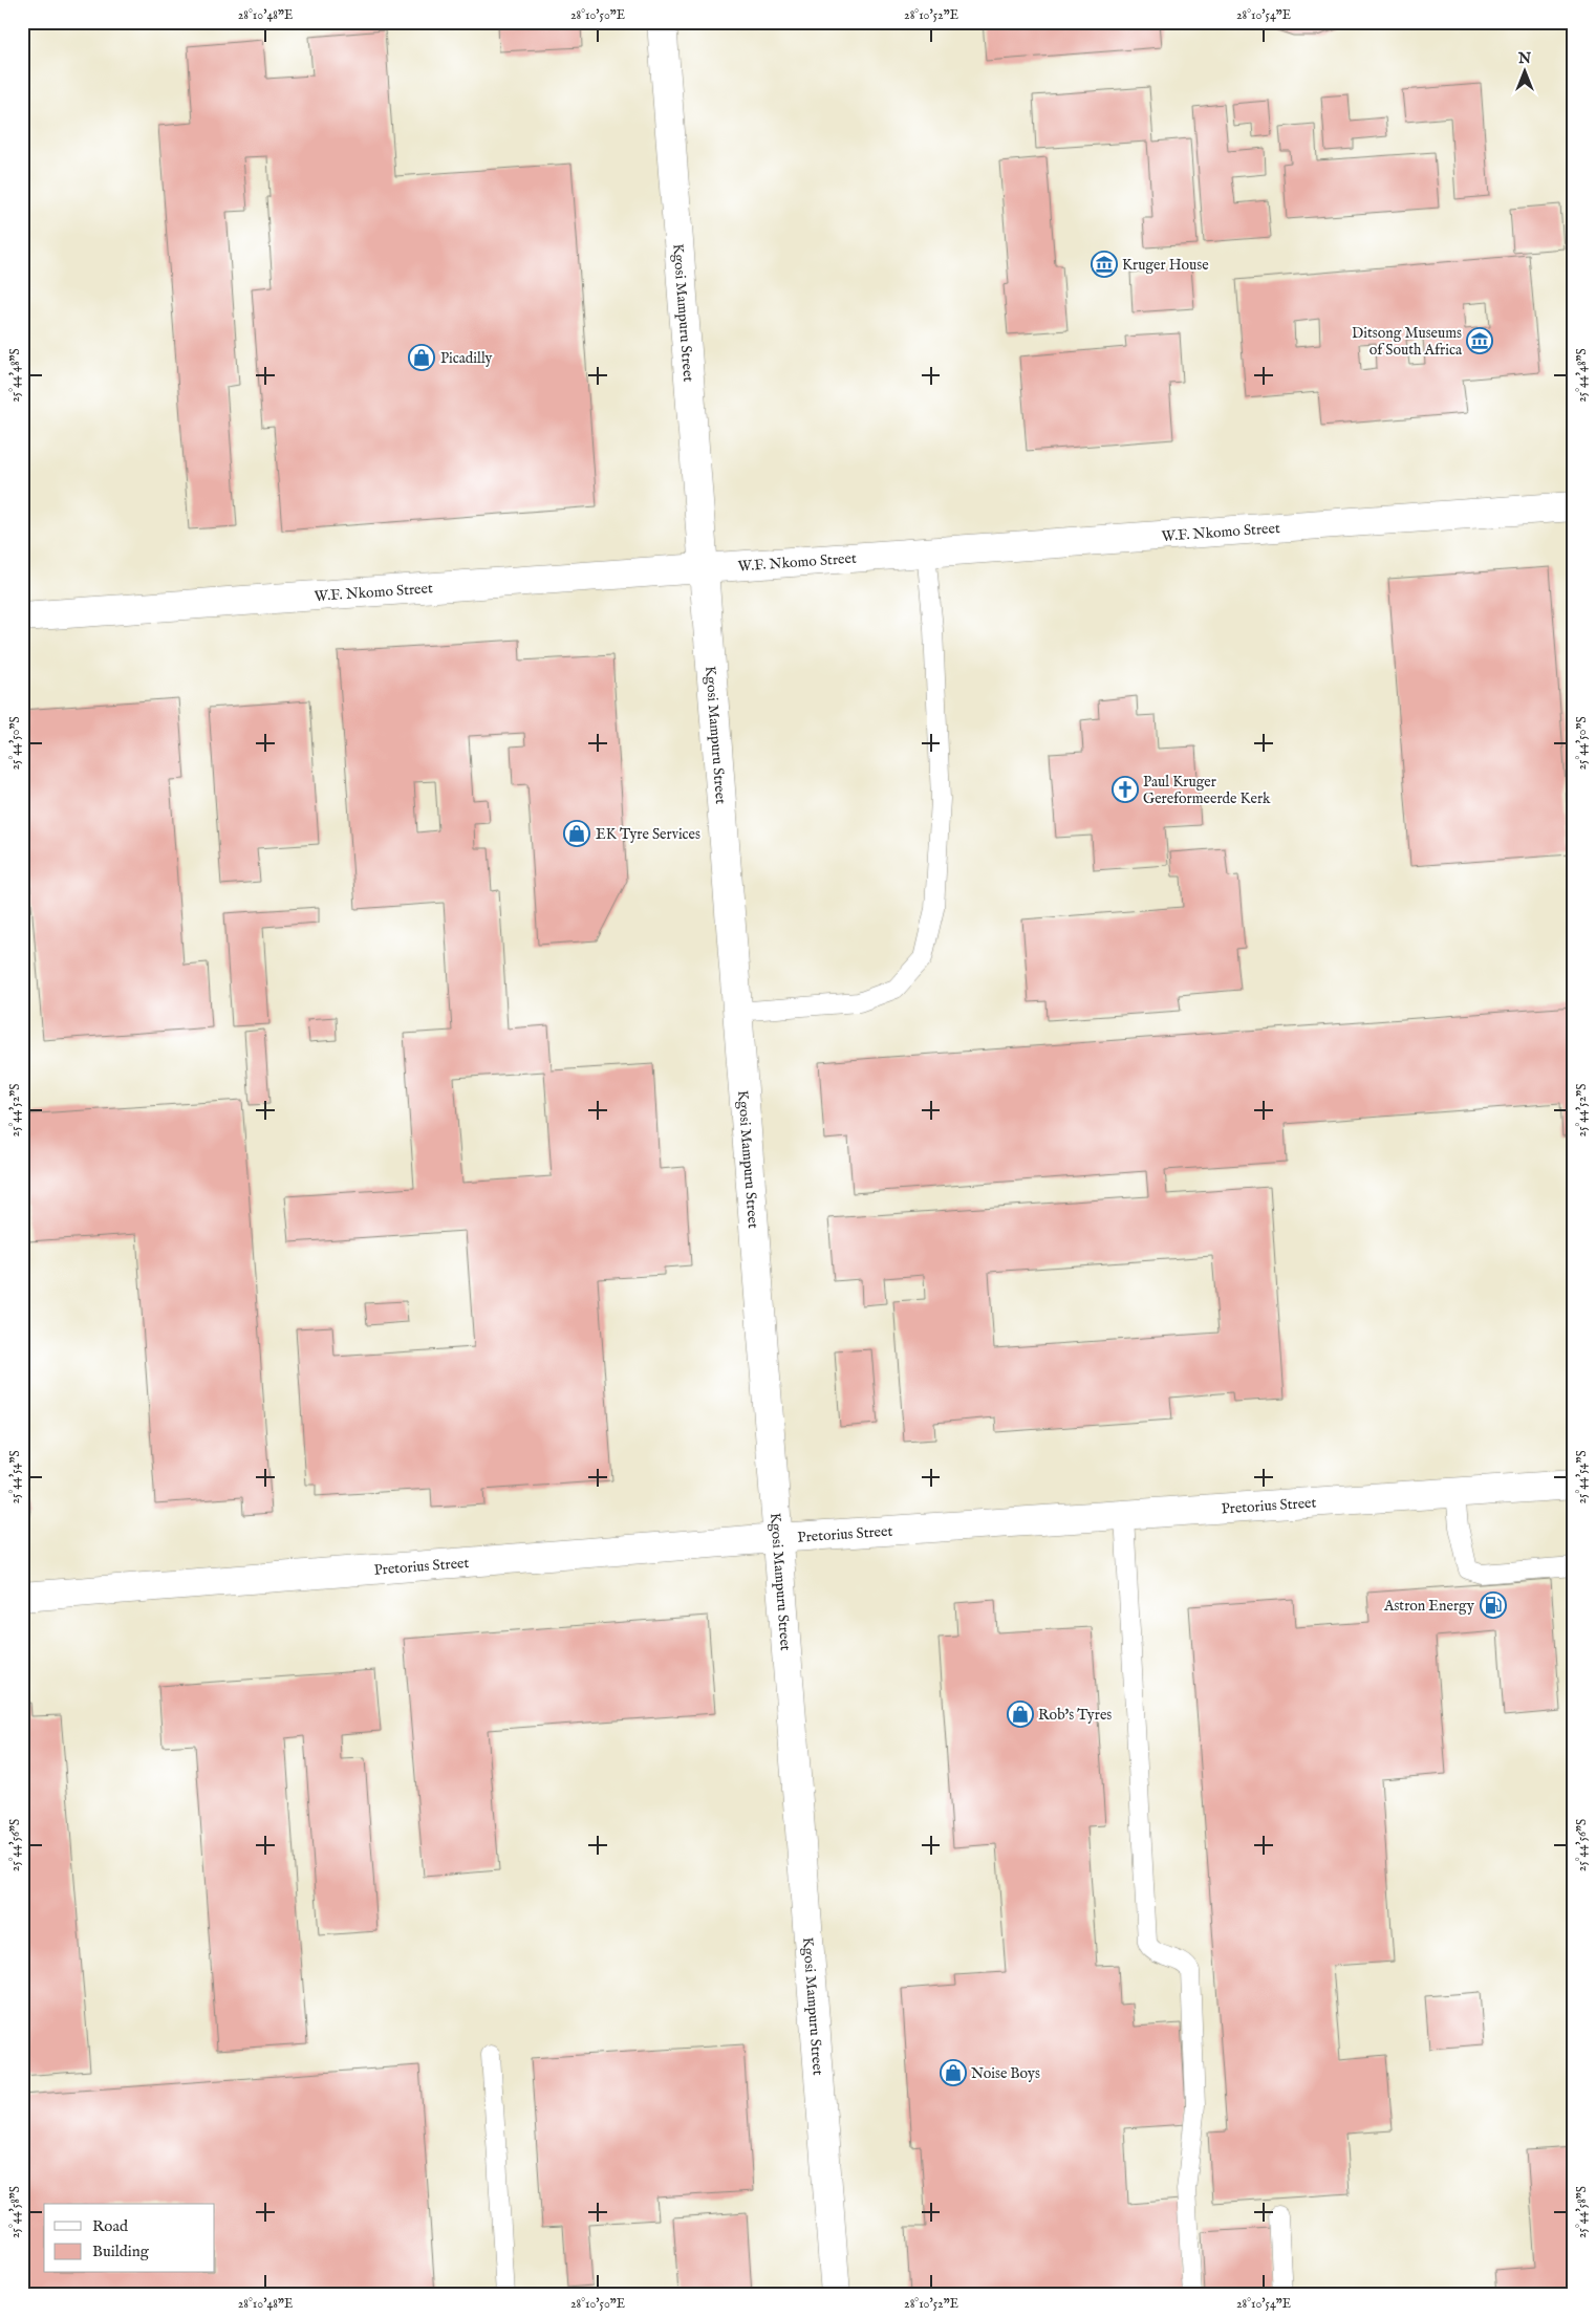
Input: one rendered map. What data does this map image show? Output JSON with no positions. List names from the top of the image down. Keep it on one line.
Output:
{"streets":{"main road":["Kgosi Mampuru Street","W.F. Nkomo Street","Pretorius Street"]},"crossings":[["Kgosi Mampuru Street","W.F. Nkomo Street"],["Kgosi Mampuru Street","Pretorius Street"]],"places":{"museum":["Kruger House","Ditsong Museums of South Africa"],"shop":["Picadilly","EK Tyre Services","Rob's Tyres","Noise Boys"],"church":["Paul Kruger Gereformeerde Kerk"],"fuel station":["Astron Energy"]},"legend":["Road","Building"],"north":"top","coordinates":["28°10'48\"E","28°10'50\"E","28°10'52\"E","28°10'54\"E","25°44'48\"S","25°44'50\"S","25°44'52\"S","25°44'54\"S","25°44'56\"S","25°44'58\"S"]}
